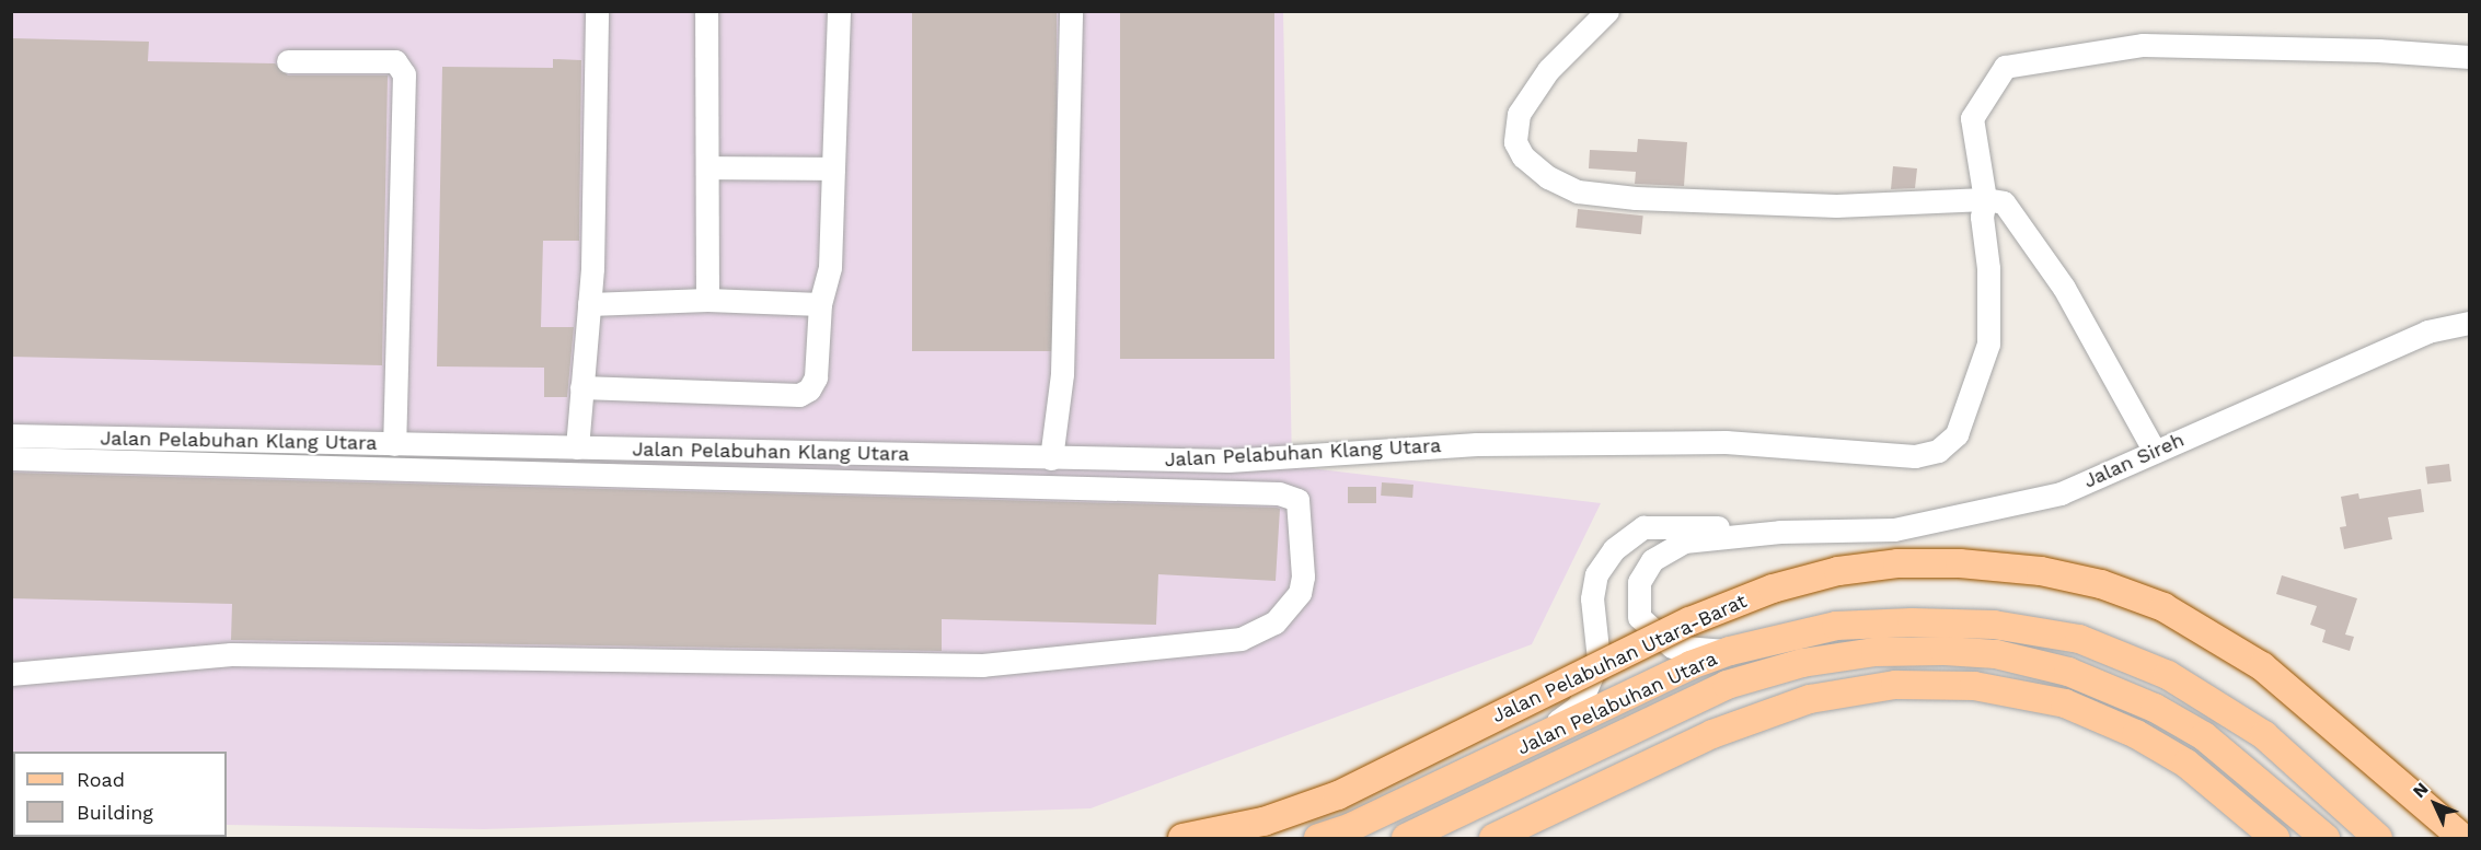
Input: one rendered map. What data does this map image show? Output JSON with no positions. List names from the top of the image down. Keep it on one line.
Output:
{"streets":{"main road":["Jalan Pelabuhan Utara-Barat","Jalan Pelabuhan Utara"],"street":["Jalan Pelabuhan Klang Utara","Jalan Sireh"]},"legend":["Road","Building"],"north":"top left"}
